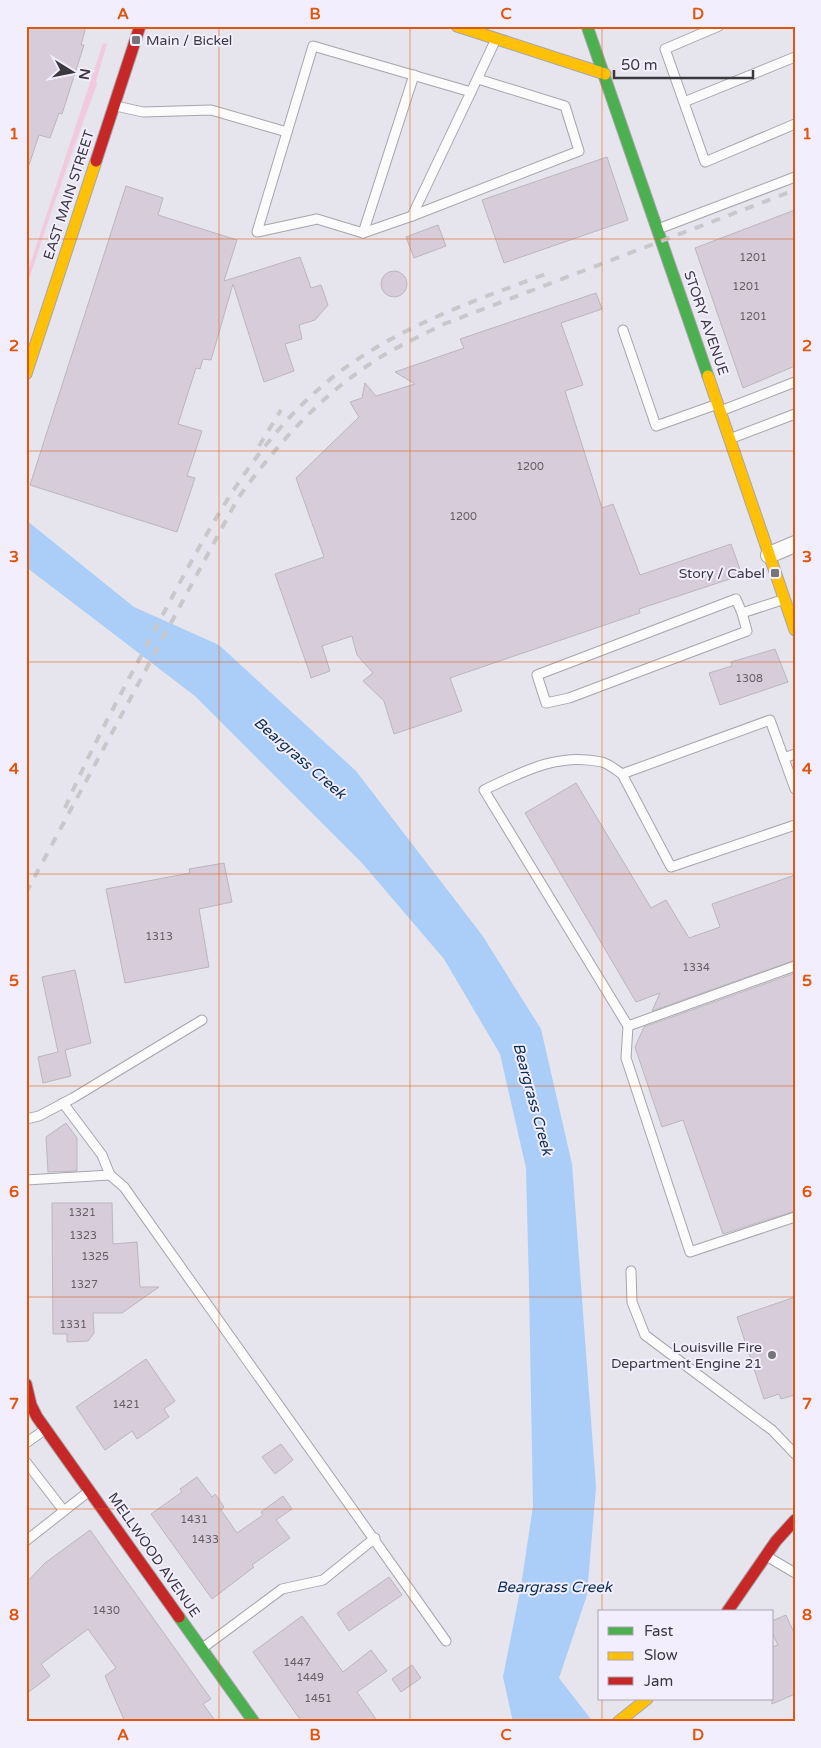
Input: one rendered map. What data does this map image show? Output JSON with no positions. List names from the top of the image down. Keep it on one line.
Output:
{"streets":{"main road":["EAST MAIN STREET","STORY AVENUE","MELLWOOD AVENUE"]},"water":["Beargrass Creek"],"places":{"transit":["Main / Bickel","Story / Cabel"],"other":["Louisville Fire Department Engine 21"]},"house_numbers":["1201","1201","1201","1200","1200","1308","1313","1334","1321","1323","1325","1327","1331","1421","1431","1433","1430","1447","1449","1451"],"legend":["Fast","Slow","Jam"],"scale_bar":"50 m","north":"right","grid":{"columns":["A","B","C","D"],"rows":["1","2","3","4","5","6","7","8"]}}
